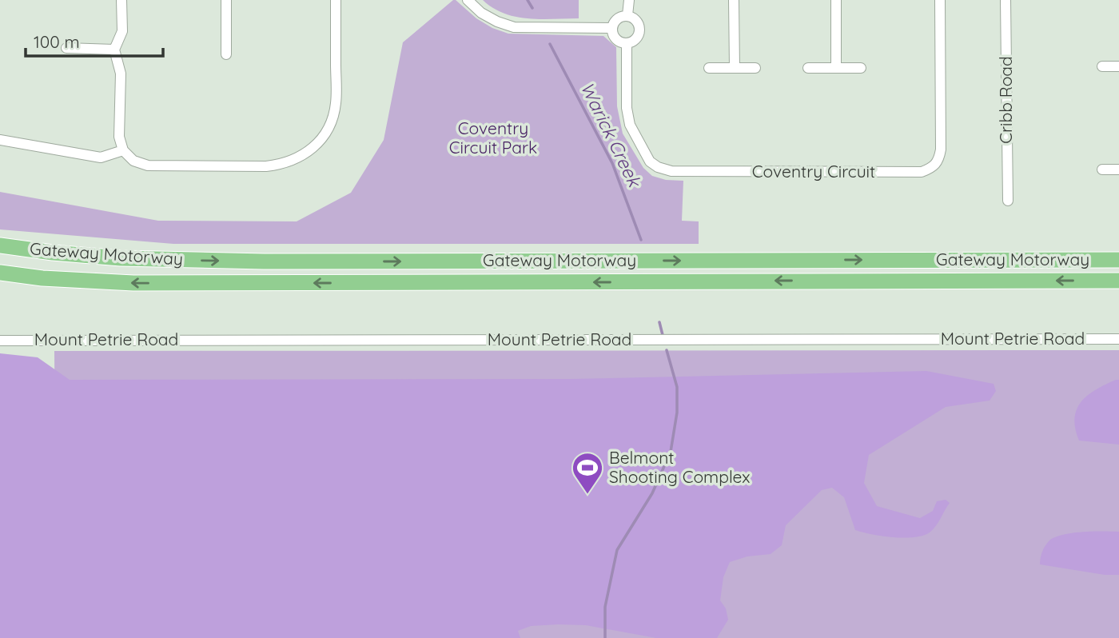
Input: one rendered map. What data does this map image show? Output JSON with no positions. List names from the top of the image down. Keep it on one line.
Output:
{"streets":{"highway":["Gateway Motorway"],"street":["Cribb Road","Coventry Circuit","Mount Petrie Road"]},"water":["Warick Creek"],"parks":["Coventry Circuit Park"],"places":{"sports":["Belmont Shooting Complex"]},"scale_bar":"100 m"}
